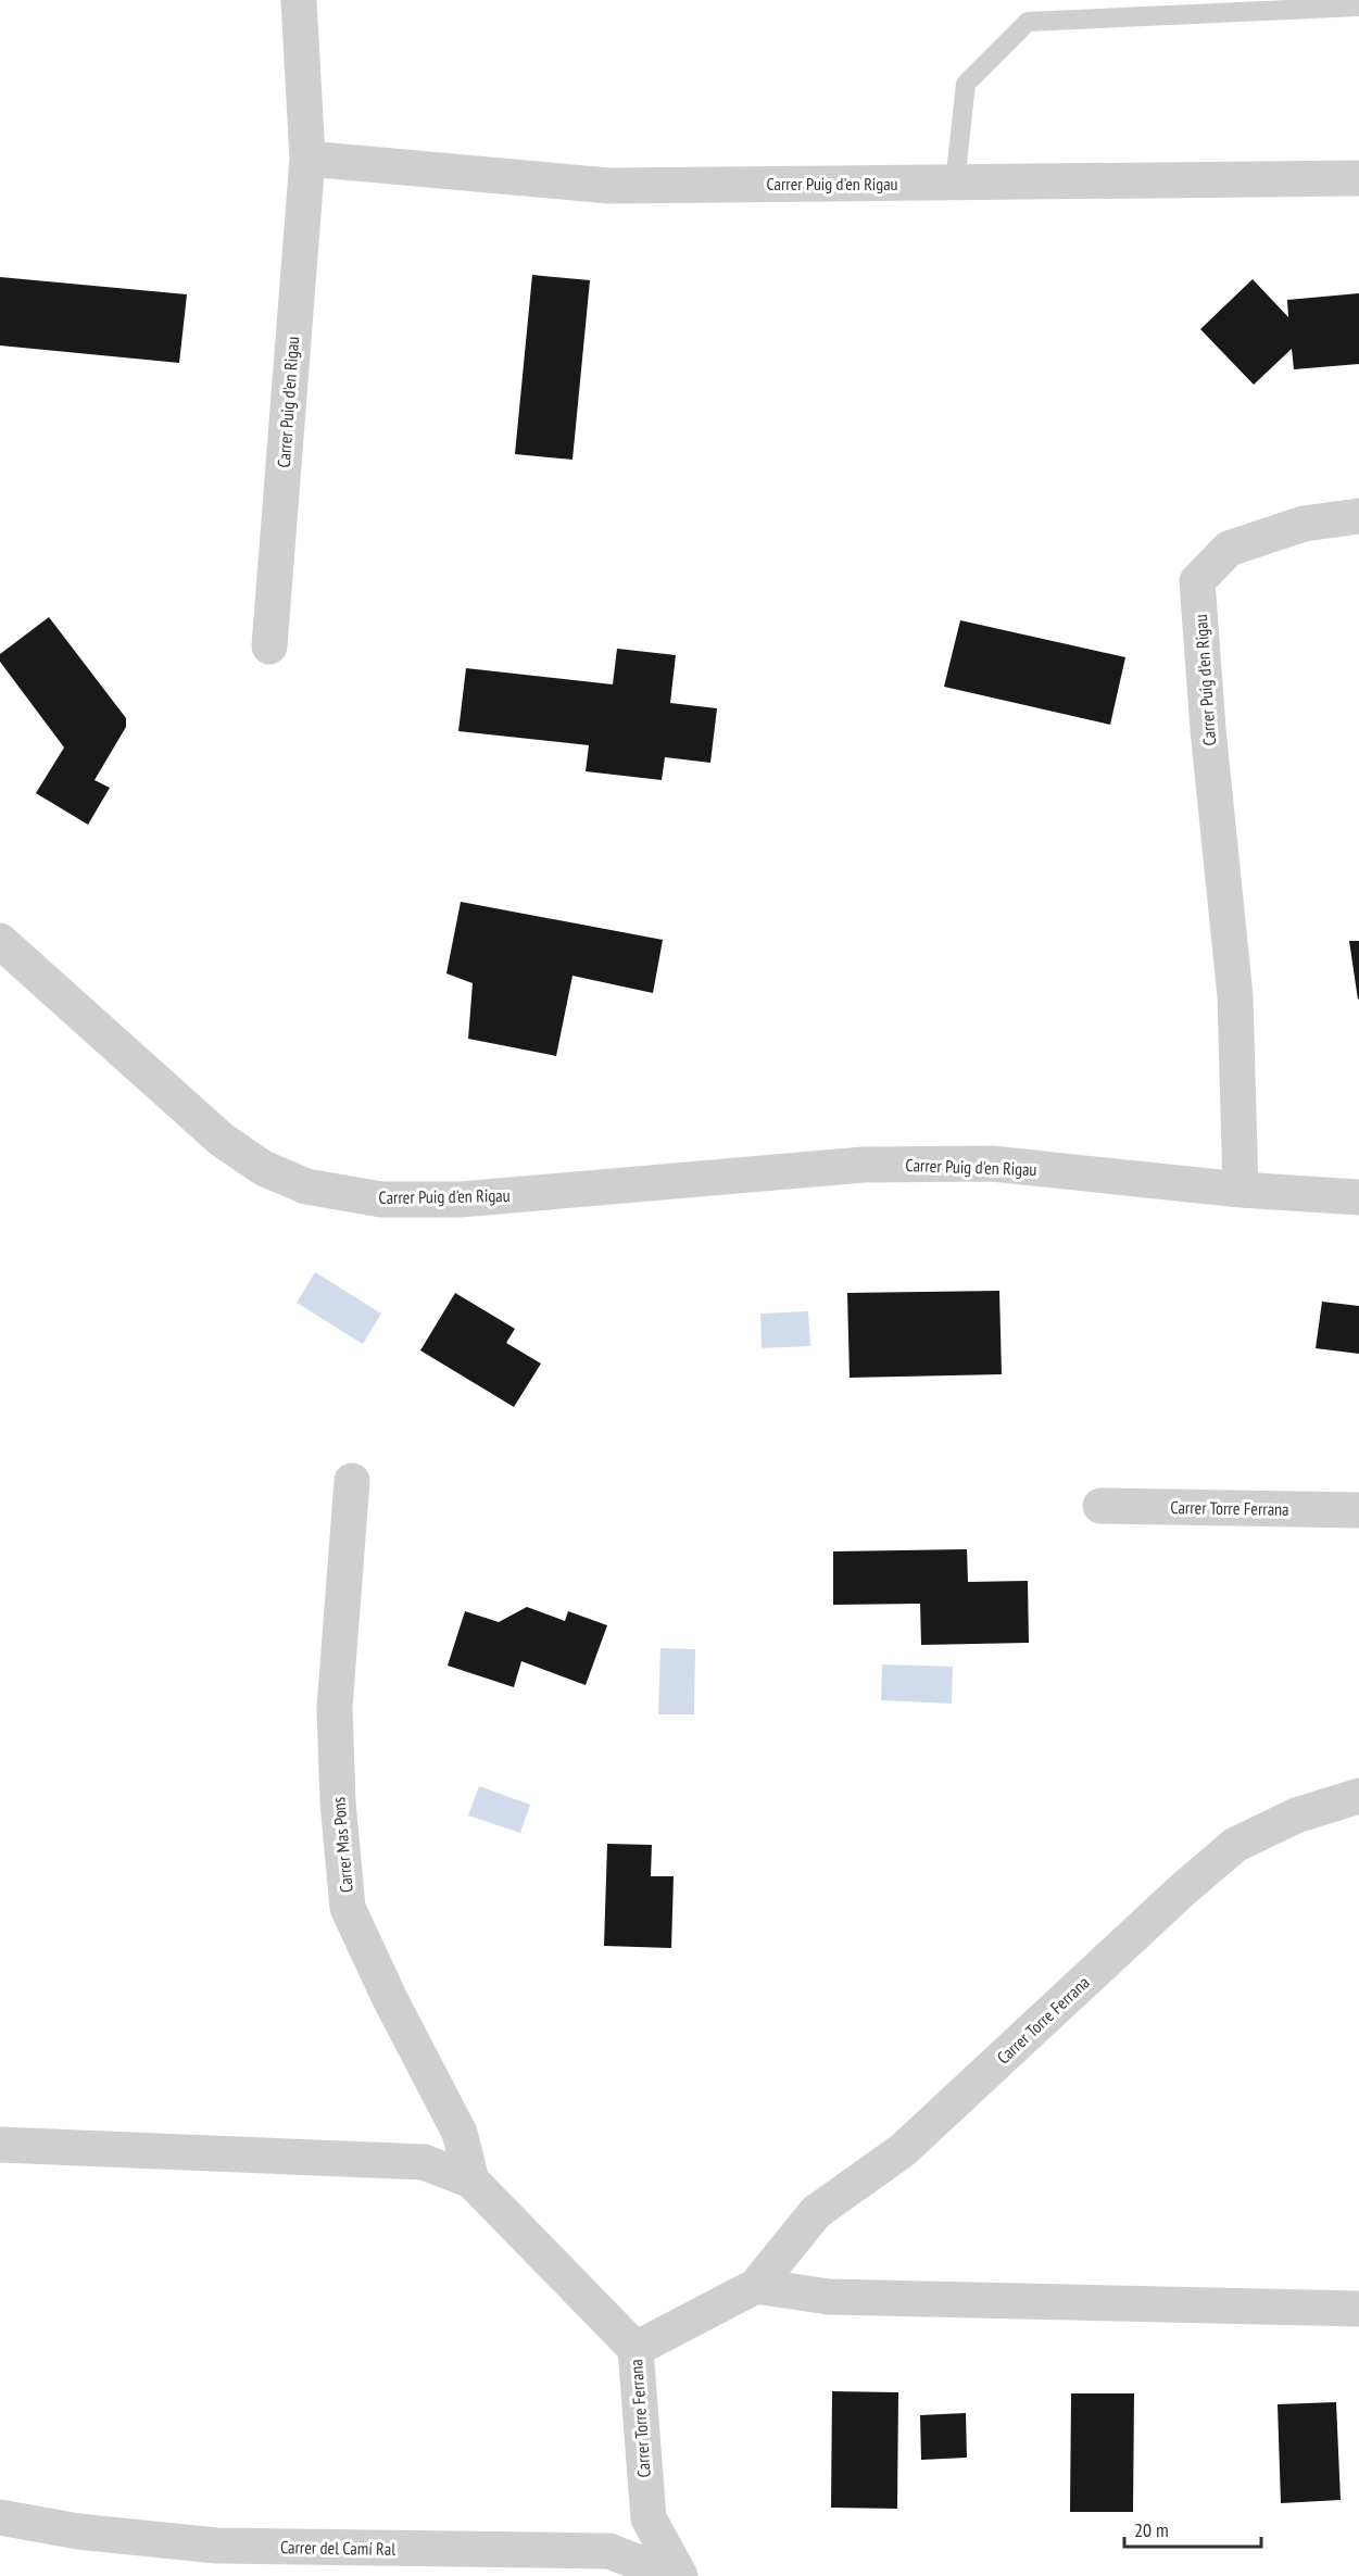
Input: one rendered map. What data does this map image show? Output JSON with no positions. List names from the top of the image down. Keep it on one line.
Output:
{"streets":{"street":["Carrer Puig d'en Rigau","Carrer Torre Ferrana","Carrer Mas Pons","Carrer del Camí Ral"]},"scale_bar":"20 m"}
